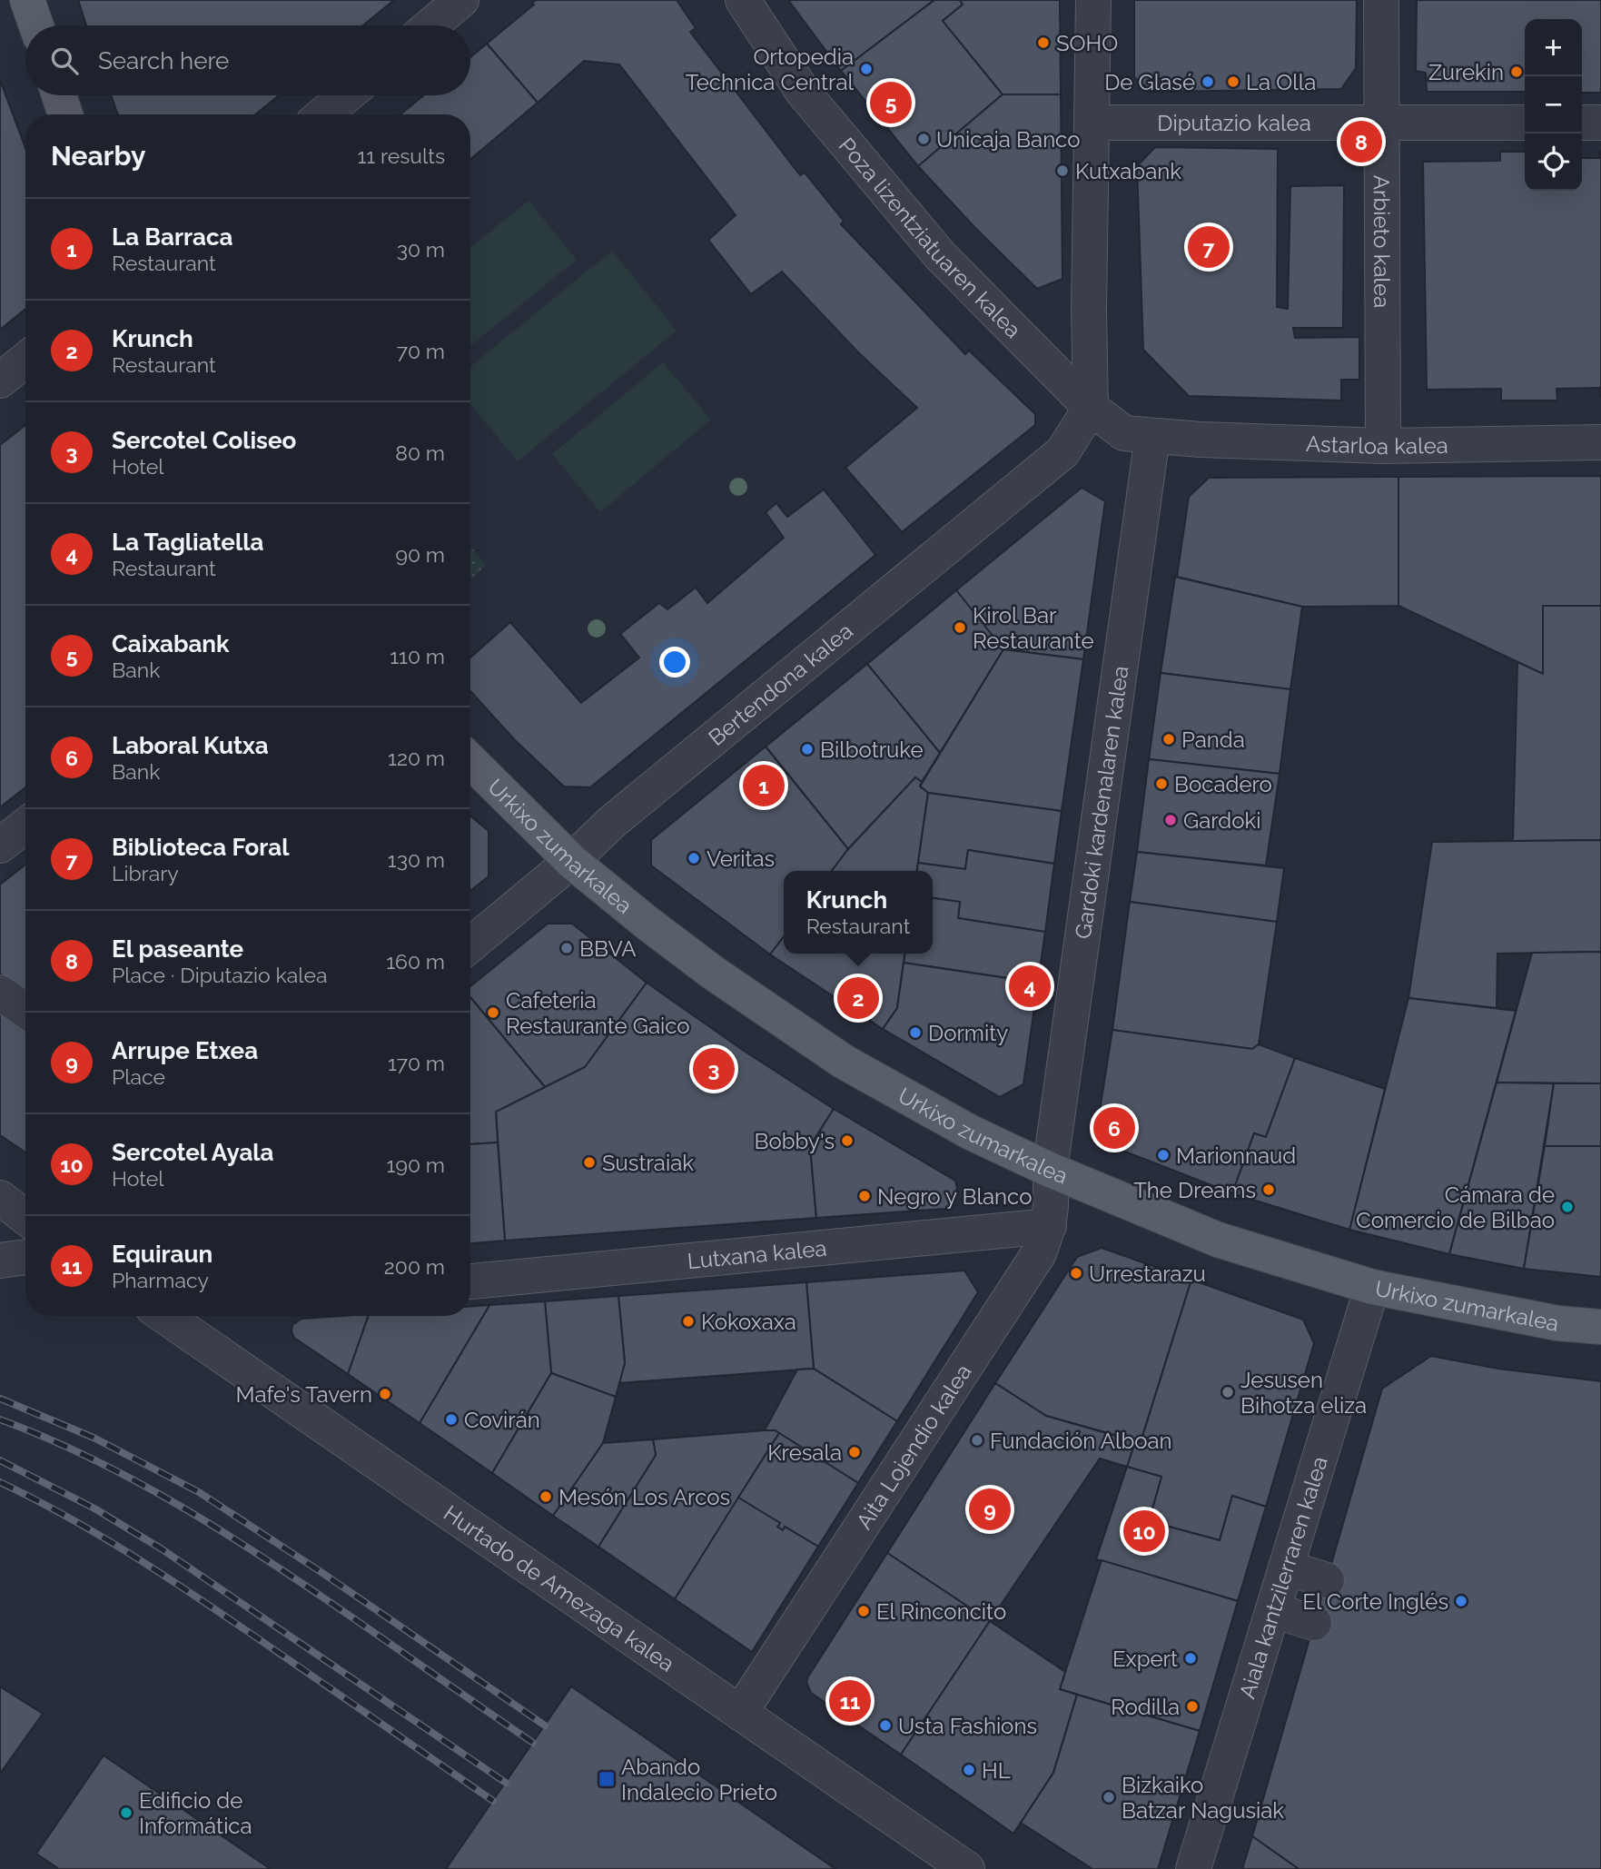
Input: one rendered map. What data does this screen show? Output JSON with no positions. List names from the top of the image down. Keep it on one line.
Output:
{"streets":{"main road":["Urkixo zumarkalea"],"street":["Diputazio kalea","Poza lizentziatuaren kalea","Arbieto kalea","Astarloa kalea","Bertendona kalea","Gardoki kardenalaren kalea","Lutxana kalea","Aita Lojendio kalea","Aiala kantzilerraren kalea","Hurtado de Amezaga kalea"]},"crossings":[["Diputazio kalea","Arbieto kalea"],["Poza lizentziatuaren kalea","Astarloa kalea"],["Poza lizentziatuaren kalea","Bertendona kalea"],["Poza lizentziatuaren kalea","Gardoki kardenalaren kalea"],["Arbieto kalea","Astarloa kalea"],["Astarloa kalea","Gardoki kardenalaren kalea"],["Bertendona kalea","Urkixo zumarkalea"],["Gardoki kardenalaren kalea","Urkixo zumarkalea"],["Gardoki kardenalaren kalea","Aita Lojendio kalea"],["Urkixo zumarkalea","Aita Lojendio kalea"],["Urkixo zumarkalea","Aiala kantzilerraren kalea"],["Lutxana kalea","Aita Lojendio kalea"],["Aita Lojendio kalea","Hurtado de Amezaga kalea"]],"places":{"other":["SOHO","Ortopedia Technica Central","Zurekin","De Glasé","La Olla","Unicaja Banco","Kutxabank","Kirol Bar Restaurante","Panda","Bilbotruke","Bocadero","Gardoki","Veritas","BBVA","Cafeteria Restaurante Gaico","Dormity","Bobby's","Marionnaud","Sustraiak","The Dreams","Negro y Blanco","Cámara de Comercio de Bilbao","Urrestarazu","Kokoxaxa","Jesusen Bihotza eliza","Mafe's Tavern","Covirán","Fundación Alboan","Kresala","Mesón Los Arcos","El Corte Inglés","El Rinconcito","Expert","Rodilla","Usta Fashions","HL","Bizkaiko Batzar Nagusiak","Edificio de Informática"],"transit":["Abando Indalecio Prieto"]},"page":{"map_buttons":["+","−"],"search":"Search here","pins":["5","8","7","1","4","2","3","6","9","10","11"],"heading":["Nearby","11 results"],"list":[{"mark":"1","name":"La Barraca","note":"Restaurant","value":"30 m"},{"mark":"2","name":"Krunch","note":"Restaurant","value":"70 m"},{"mark":"3","name":"Sercotel Coliseo","note":"Hotel","value":"80 m"},{"mark":"4","name":"La Tagliatella","note":"Restaurant","value":"90 m"},{"mark":"5","name":"Caixabank","note":"Bank","value":"110 m"},{"mark":"6","name":"Laboral Kutxa","note":"Bank","value":"120 m"},{"mark":"7","name":"Biblioteca Foral","note":"Library","value":"130 m"},{"mark":"8","name":"El paseante","note":"Place · Diputazio kalea","value":"160 m"},{"mark":"9","name":"Arrupe Etxea","note":"Place","value":"170 m"},{"mark":"10","name":"Sercotel Ayala","note":"Hotel","value":"190 m"},{"mark":"11","name":"Equiraun","note":"Pharmacy","value":"200 m"}],"popup":["Krunch","Restaurant"]}}
